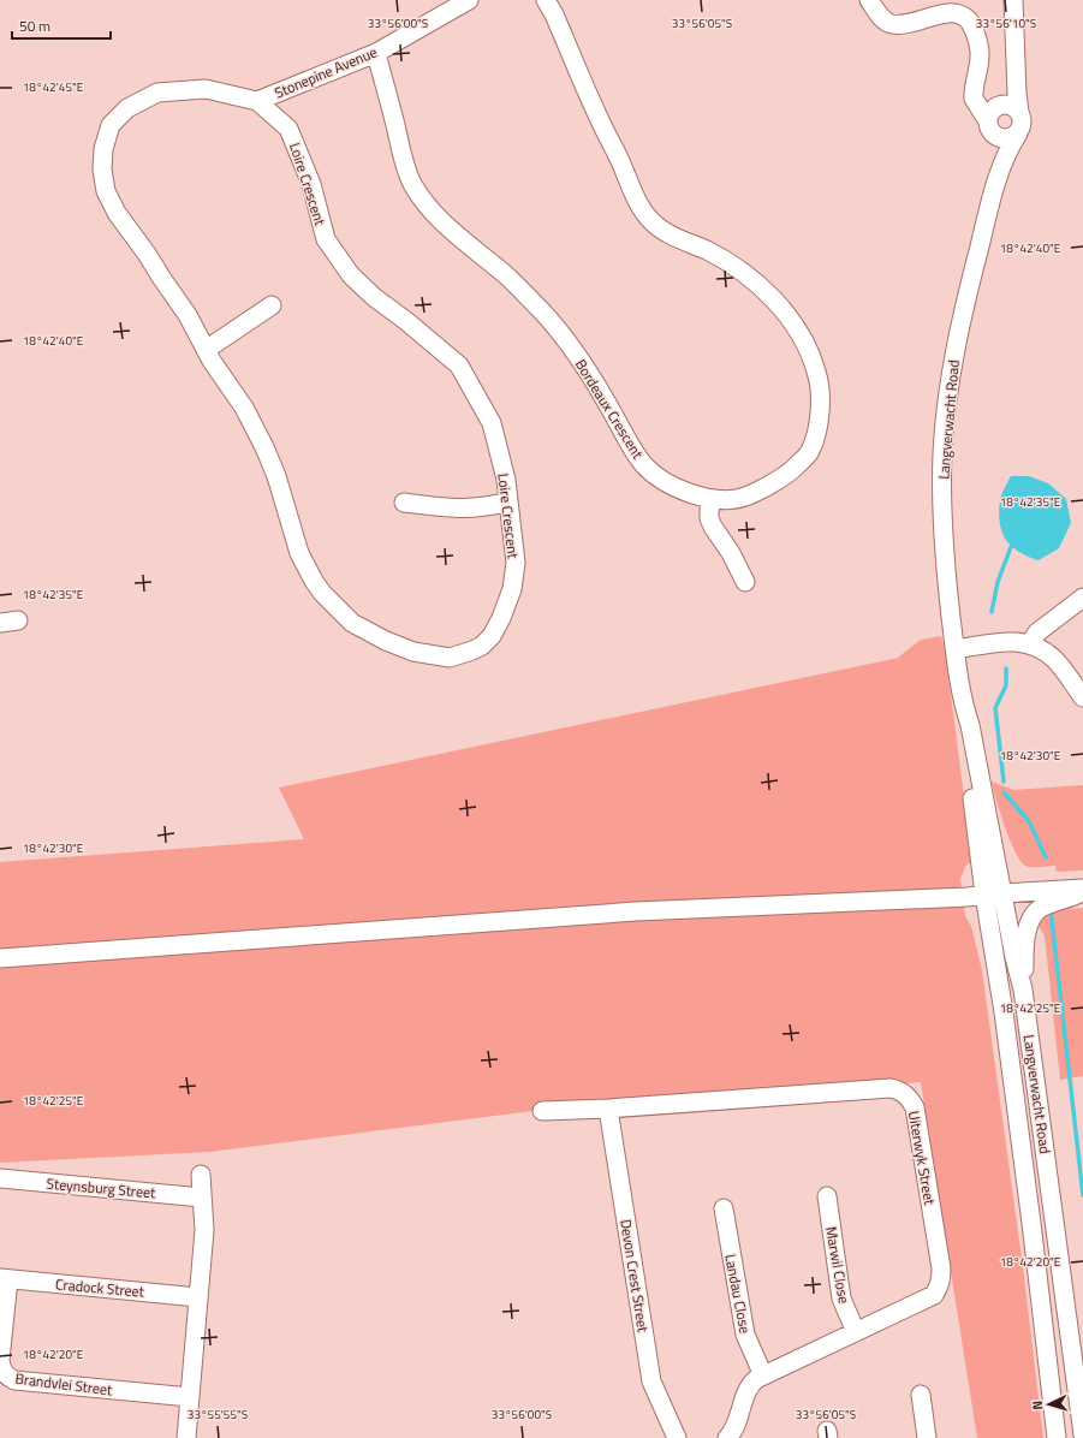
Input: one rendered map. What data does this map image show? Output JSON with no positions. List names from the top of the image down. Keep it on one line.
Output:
{"streets":{"street":["Stonepine Avenue","Loire Crescent","Bordeaux Crescent","Langverwacht Road","Uiterwyk Street","Steynsburg Street","Marwil Close","Devon Crest Street","Cradock Street","Landau Close","Brandvlei Street"]},"crossings":[["Stonepine Avenue","Loire Crescent"],["Stonepine Avenue","Bordeaux Crescent"],["Uiterwyk Street","Marwil Close"],["Uiterwyk Street","Devon Crest Street"],["Uiterwyk Street","Landau Close"],["Cradock Street","Brandvlei Street"]],"scale_bar":"50 m","north":"left","coordinates":["33°56'00\"S","33°56'05\"S","33°56'10\"S","18°42'45\"E","18°42'40\"E","18°42'35\"E","18°42'30\"E","18°42'25\"E","18°42'20\"E","33°55'55\"S"]}
